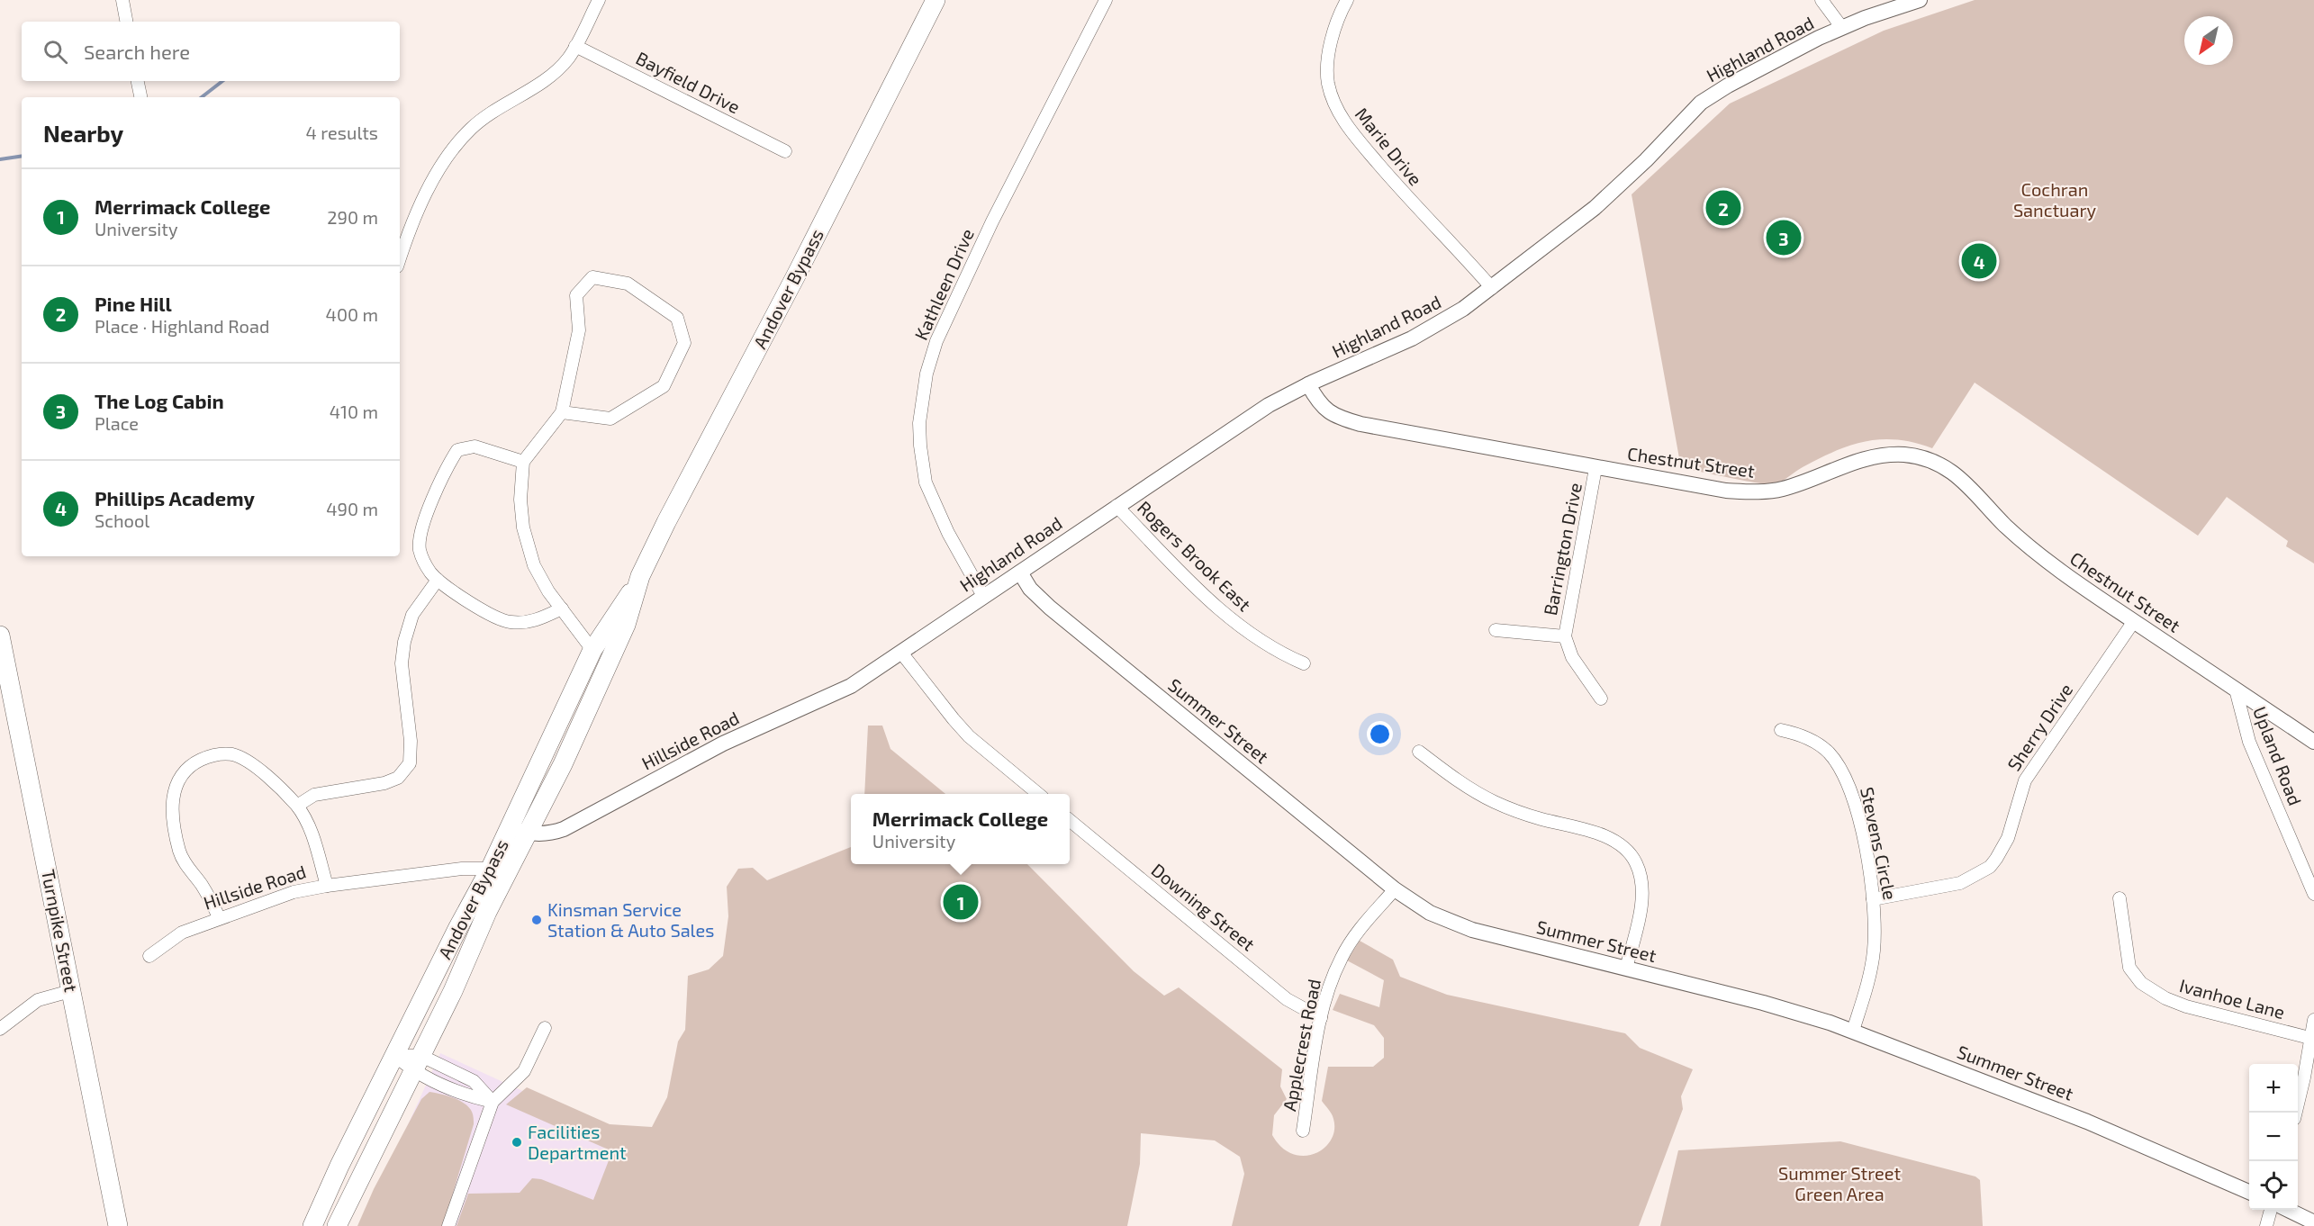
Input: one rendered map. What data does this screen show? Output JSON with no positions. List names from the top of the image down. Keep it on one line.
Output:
{"streets":{"main road":["Andover Bypass","Turnpike Street"],"street":["Highland Road","Bayfield Drive","Marie Drive","Kathleen Drive","Chestnut Street","Barrington Drive","Rogers Brook East","Summer Street","Sherry Drive","Hillside Road","Upland Road","Stevens Circle","Downing Street","Ivanhoe Lane","Applecrest Road"]},"crossings":[["Highland Road","Marie Drive"],["Highland Road","Kathleen Drive"],["Highland Road","Chestnut Street"],["Highland Road","Rogers Brook East"],["Highland Road","Summer Street"],["Highland Road","Hillside Road"],["Andover Bypass","Hillside Road"],["Chestnut Street","Barrington Drive"],["Chestnut Street","Sherry Drive"],["Chestnut Street","Upland Road"],["Summer Street","Stevens Circle"],["Summer Street","Applecrest Road"],["Sherry Drive","Stevens Circle"],["Downing Street","Applecrest Road"]],"parks":["Cochran Sanctuary","Summer Street Green Area"],"places":["Kinsman Service Station & Auto Sales","Facilities Department"],"north":"bottom left","page":{"search":"Search here","heading":["Nearby","4 results"],"list":[{"mark":"1","name":"Merrimack College","note":"University","value":"290 m"},{"mark":"2","name":"Pine Hill","note":"Place · Highland Road","value":"400 m"},{"mark":"3","name":"The Log Cabin","note":"Place","value":"410 m"},{"mark":"4","name":"Phillips Academy","note":"School","value":"490 m"}],"pins":["2","3","4","1"],"popup":["Merrimack College","University"],"map_buttons":["+","−"]}}
